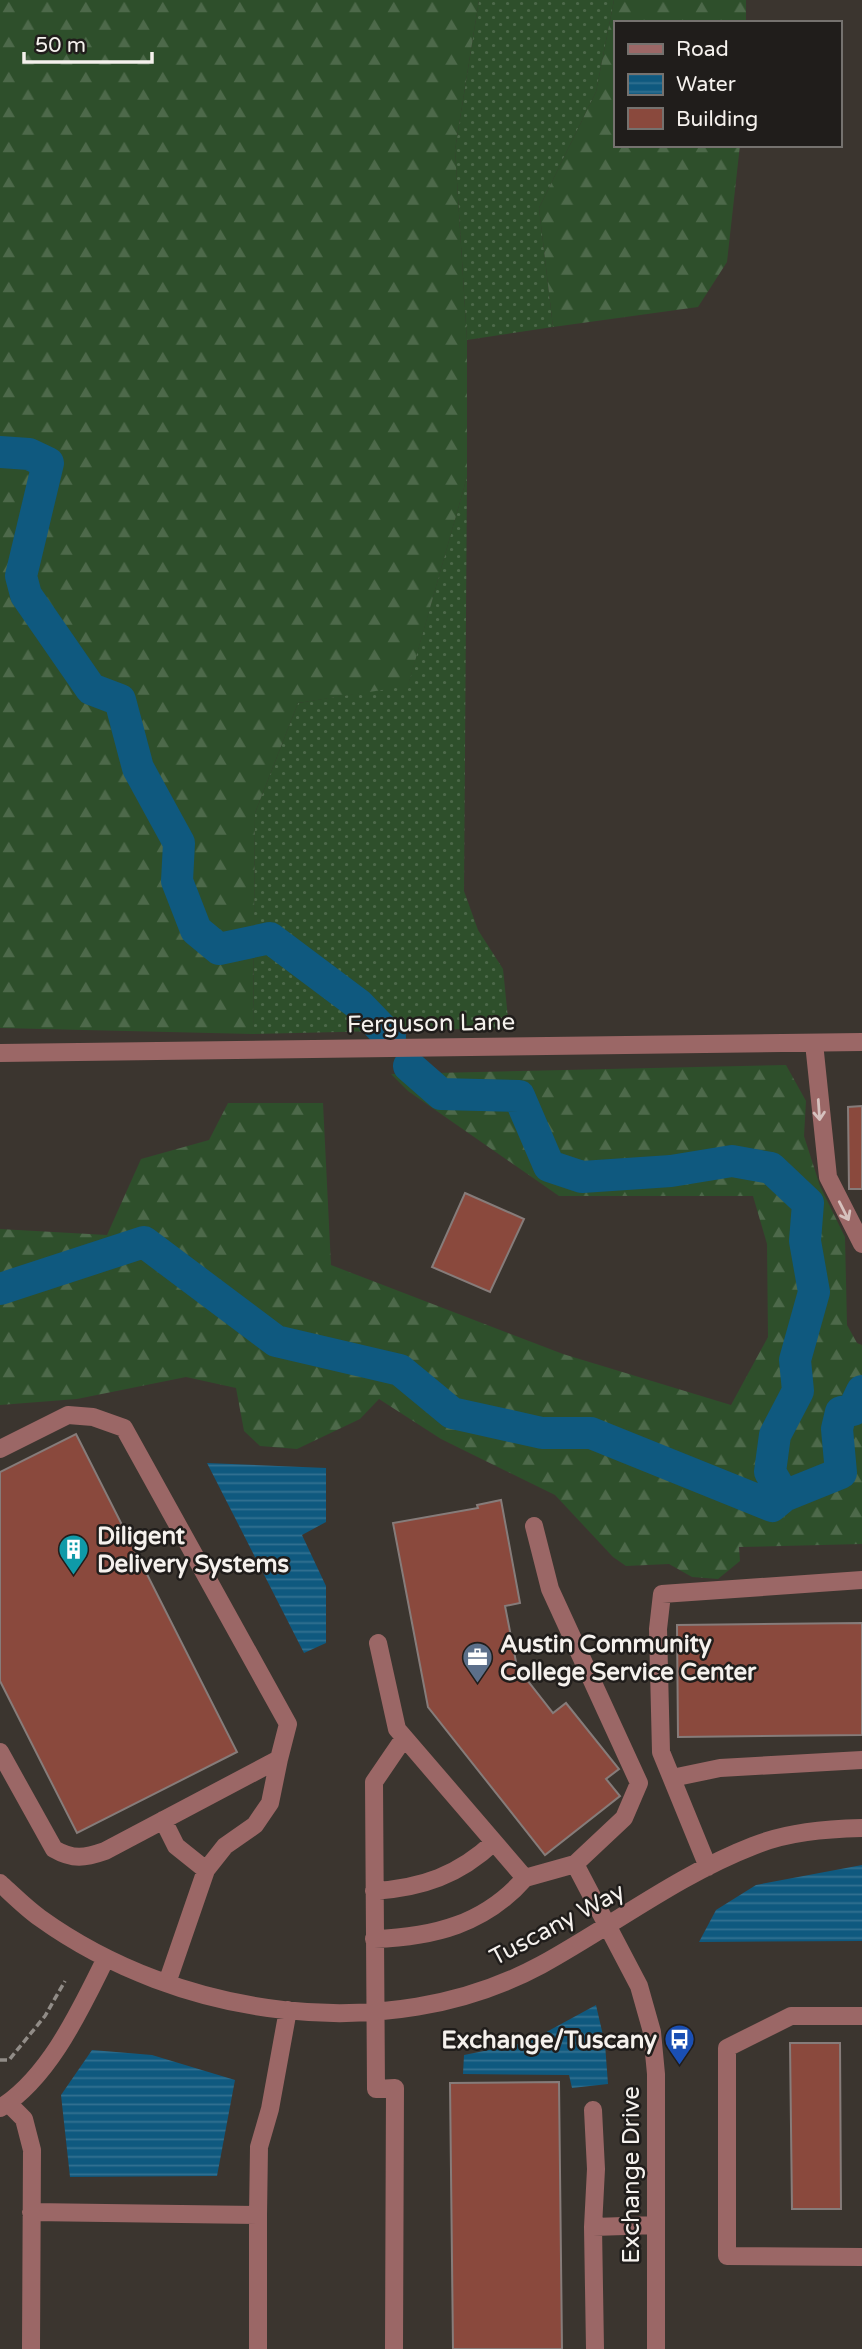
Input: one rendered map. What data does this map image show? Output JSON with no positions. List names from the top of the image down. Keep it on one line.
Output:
{"streets":{"street":["Ferguson Lane","Tuscany Way","Exchange Drive"]},"crossings":[["Tuscany Way","Exchange Drive"]],"places":{"building":["Diligent Delivery Systems"],"office":["Austin Community College Service Center"],"bus stop":["Exchange/Tuscany"]},"legend":["Road","Water","Building"],"scale_bar":"50 m"}
